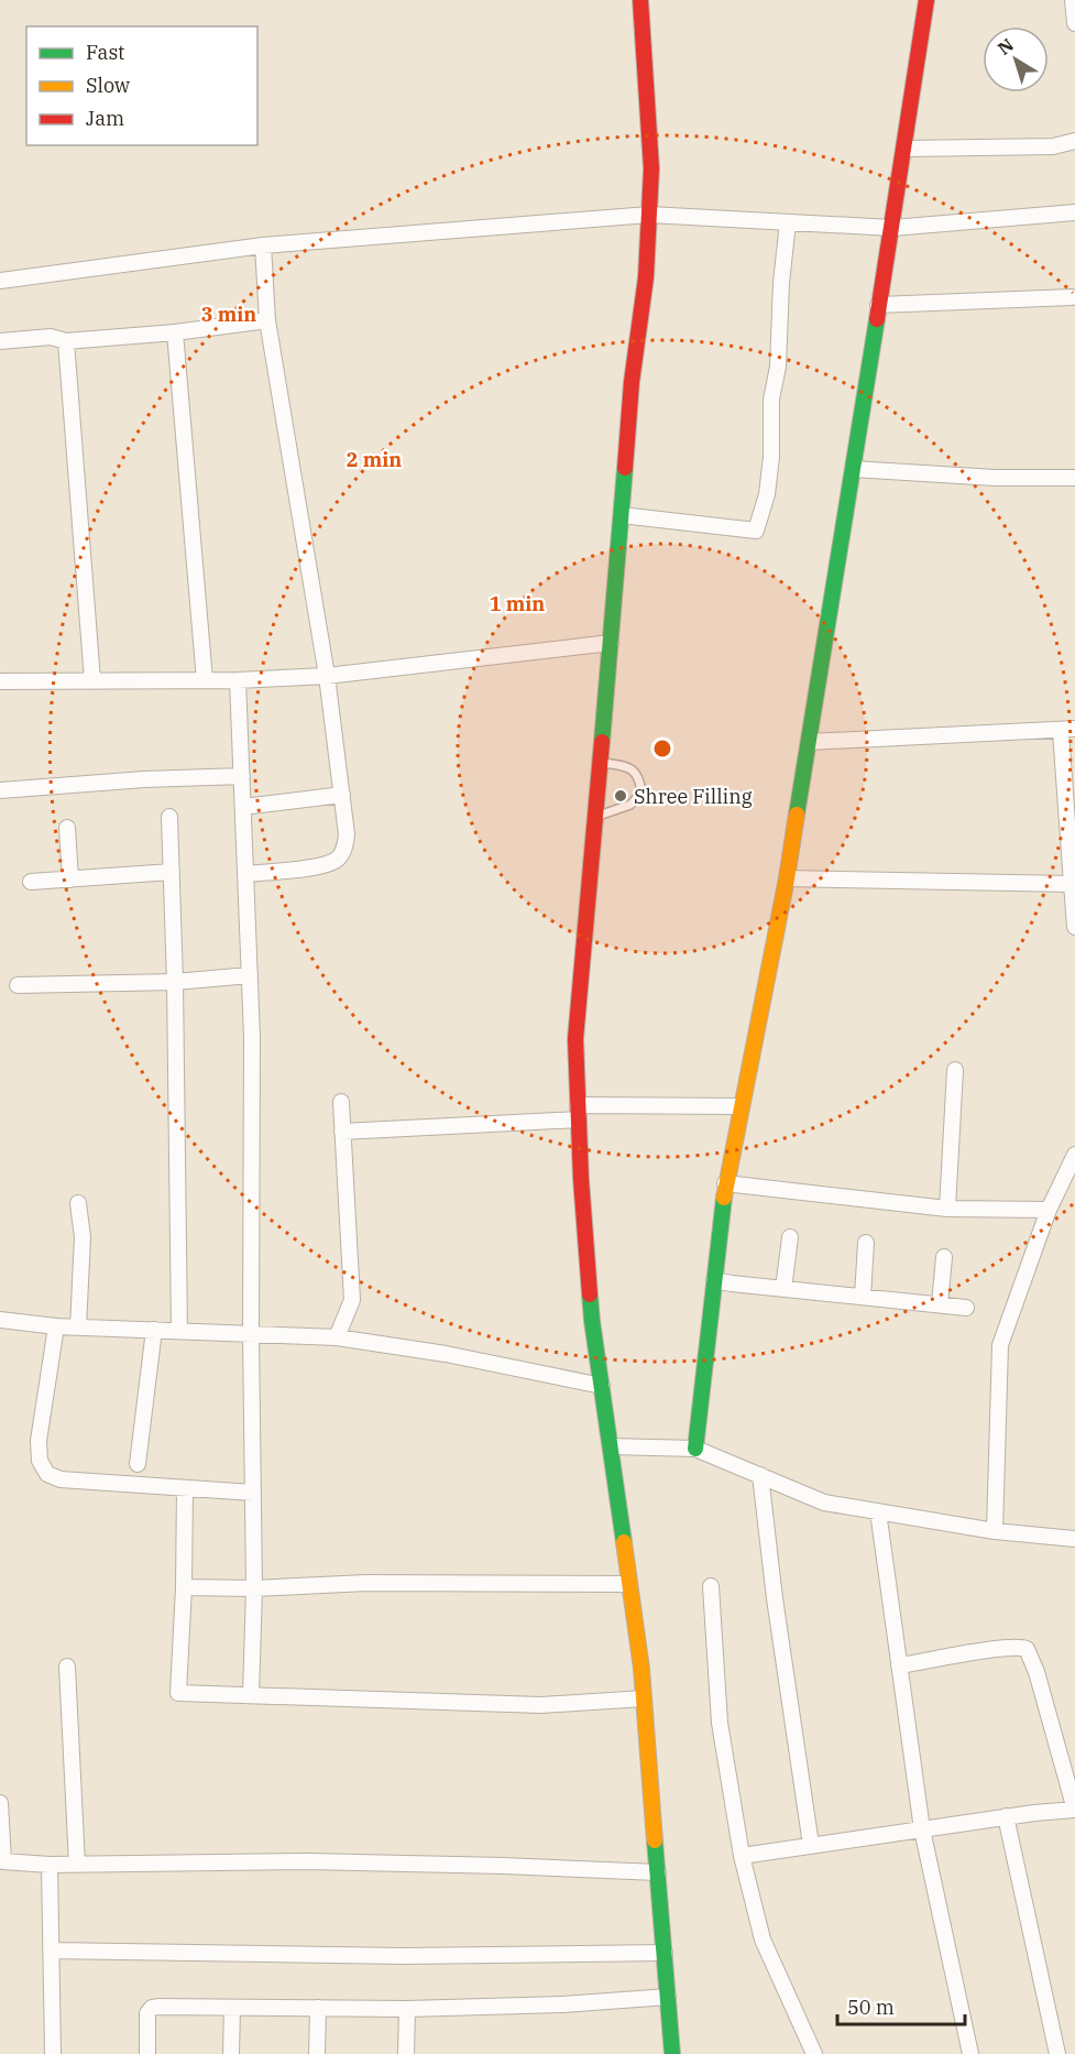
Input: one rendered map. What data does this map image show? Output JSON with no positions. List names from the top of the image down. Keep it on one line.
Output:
{"places":["Shree Filling"],"legend":["Fast","Slow","Jam"],"scale_bar":"50 m","north":"top left","rings":["3 min","2 min","1 min"]}
